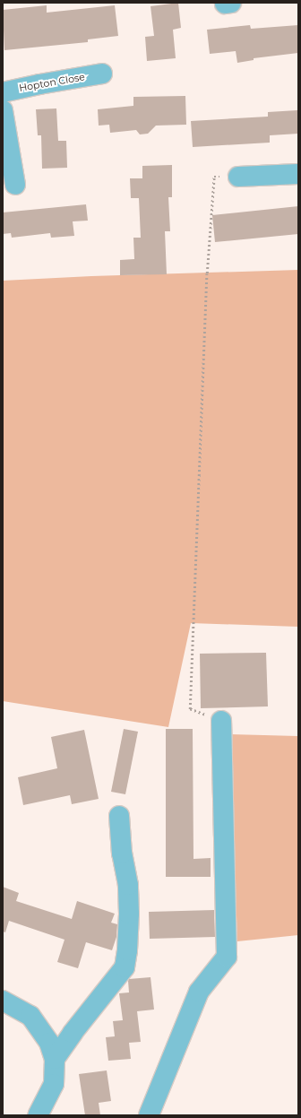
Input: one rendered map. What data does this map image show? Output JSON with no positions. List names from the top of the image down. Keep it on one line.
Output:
{"streets":{"street":["Hopton Close"]}}
